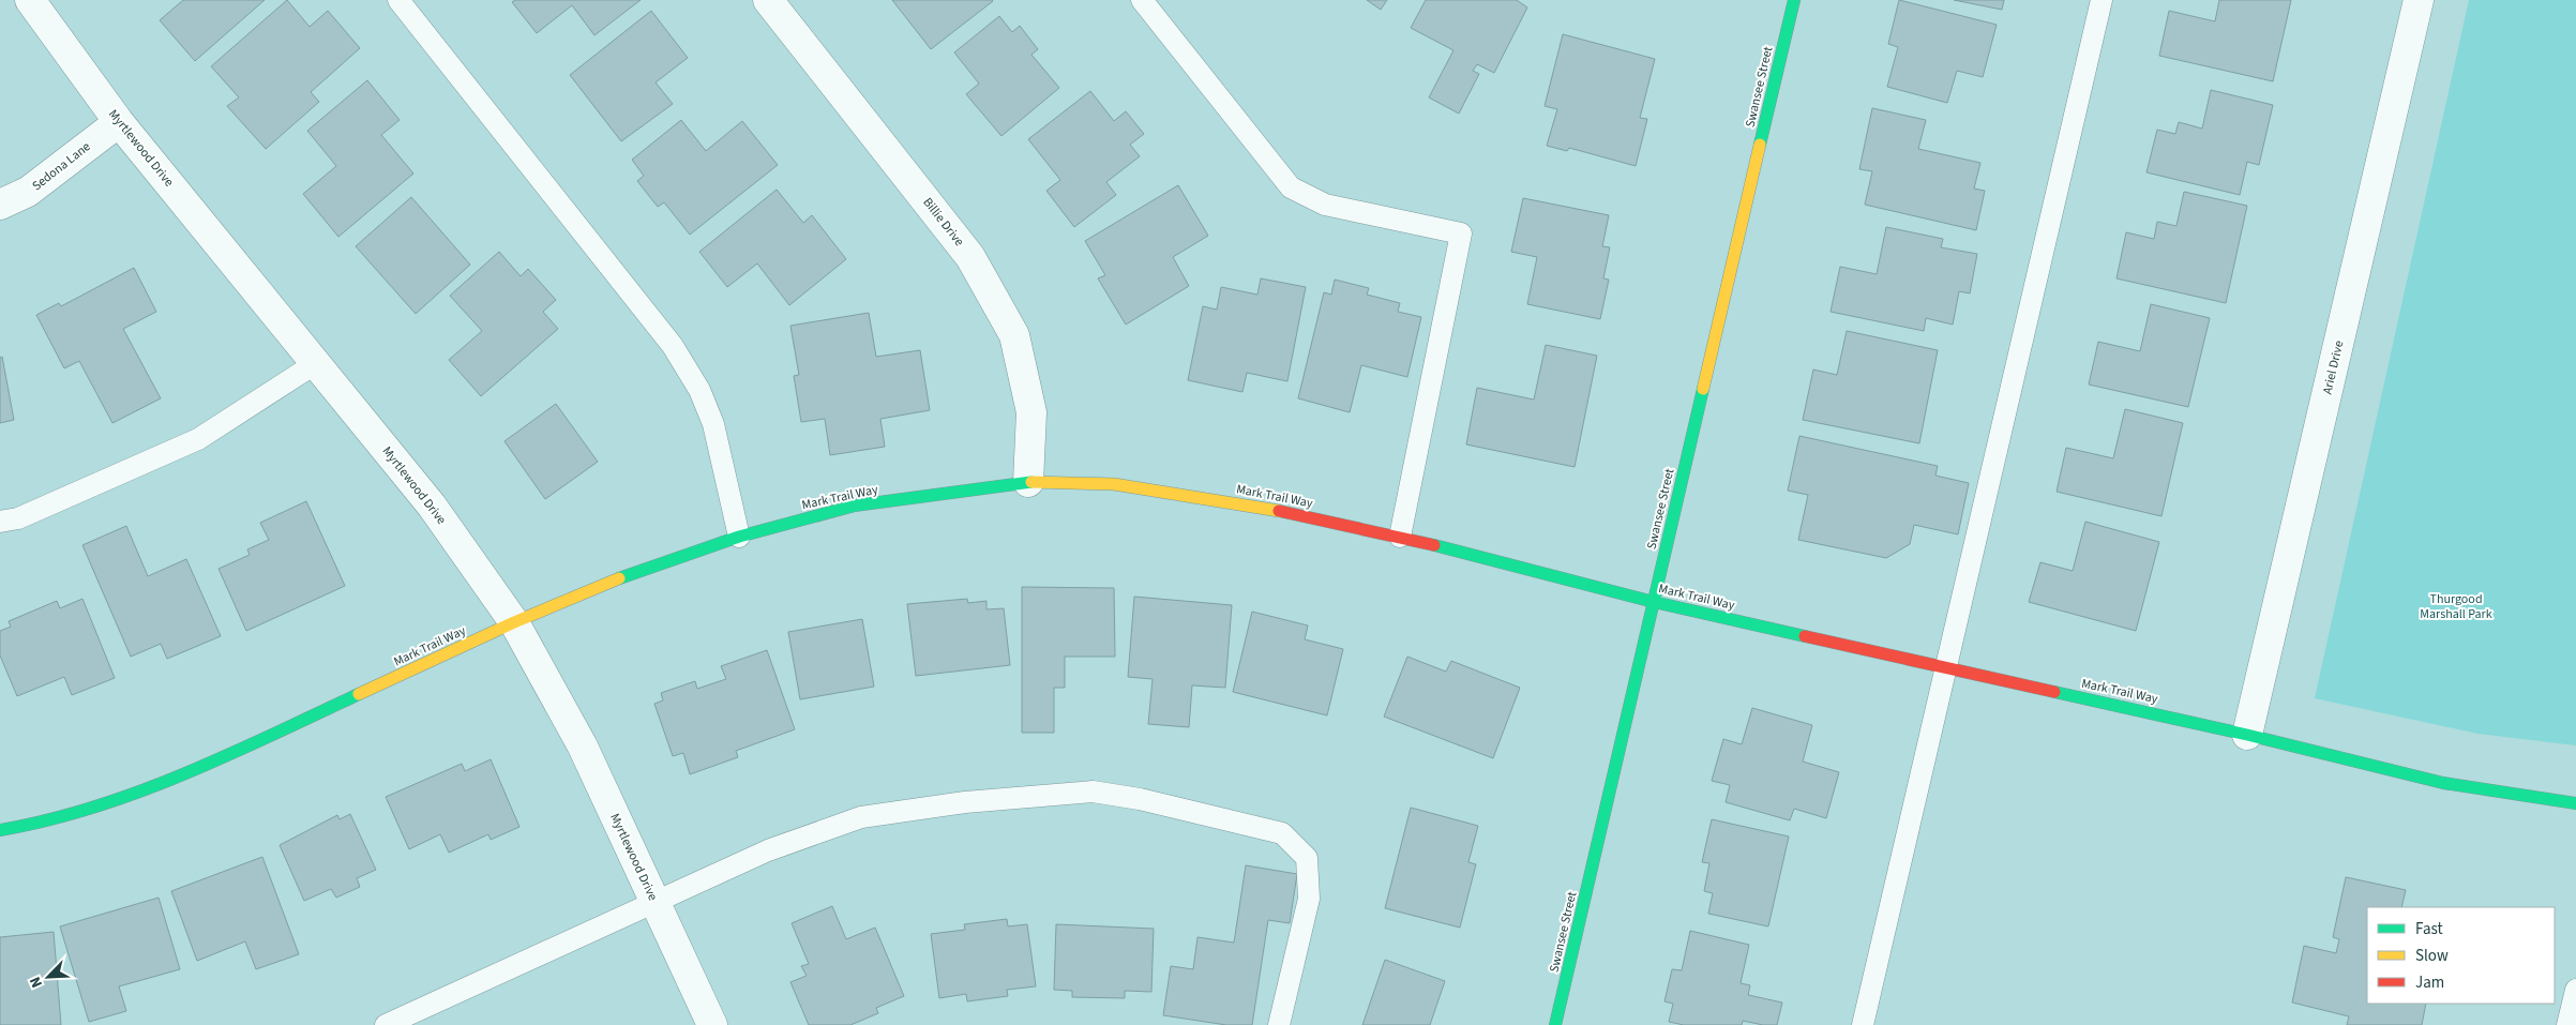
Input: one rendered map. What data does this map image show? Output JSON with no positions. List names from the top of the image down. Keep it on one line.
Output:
{"streets":{"street":["Swansee Street","Myrtlewood Drive","Sedona Lane","Billie Drive","Ariel Drive","Mark Trail Way"]},"crossings":[["Swansee Street","Mark Trail Way"],["Myrtlewood Drive","Sedona Lane"],["Myrtlewood Drive","Mark Trail Way"],["Billie Drive","Mark Trail Way"],["Ariel Drive","Mark Trail Way"]],"parks":["Thurgood Marshall Park"],"legend":["Fast","Slow","Jam"],"north":"bottom left"}
